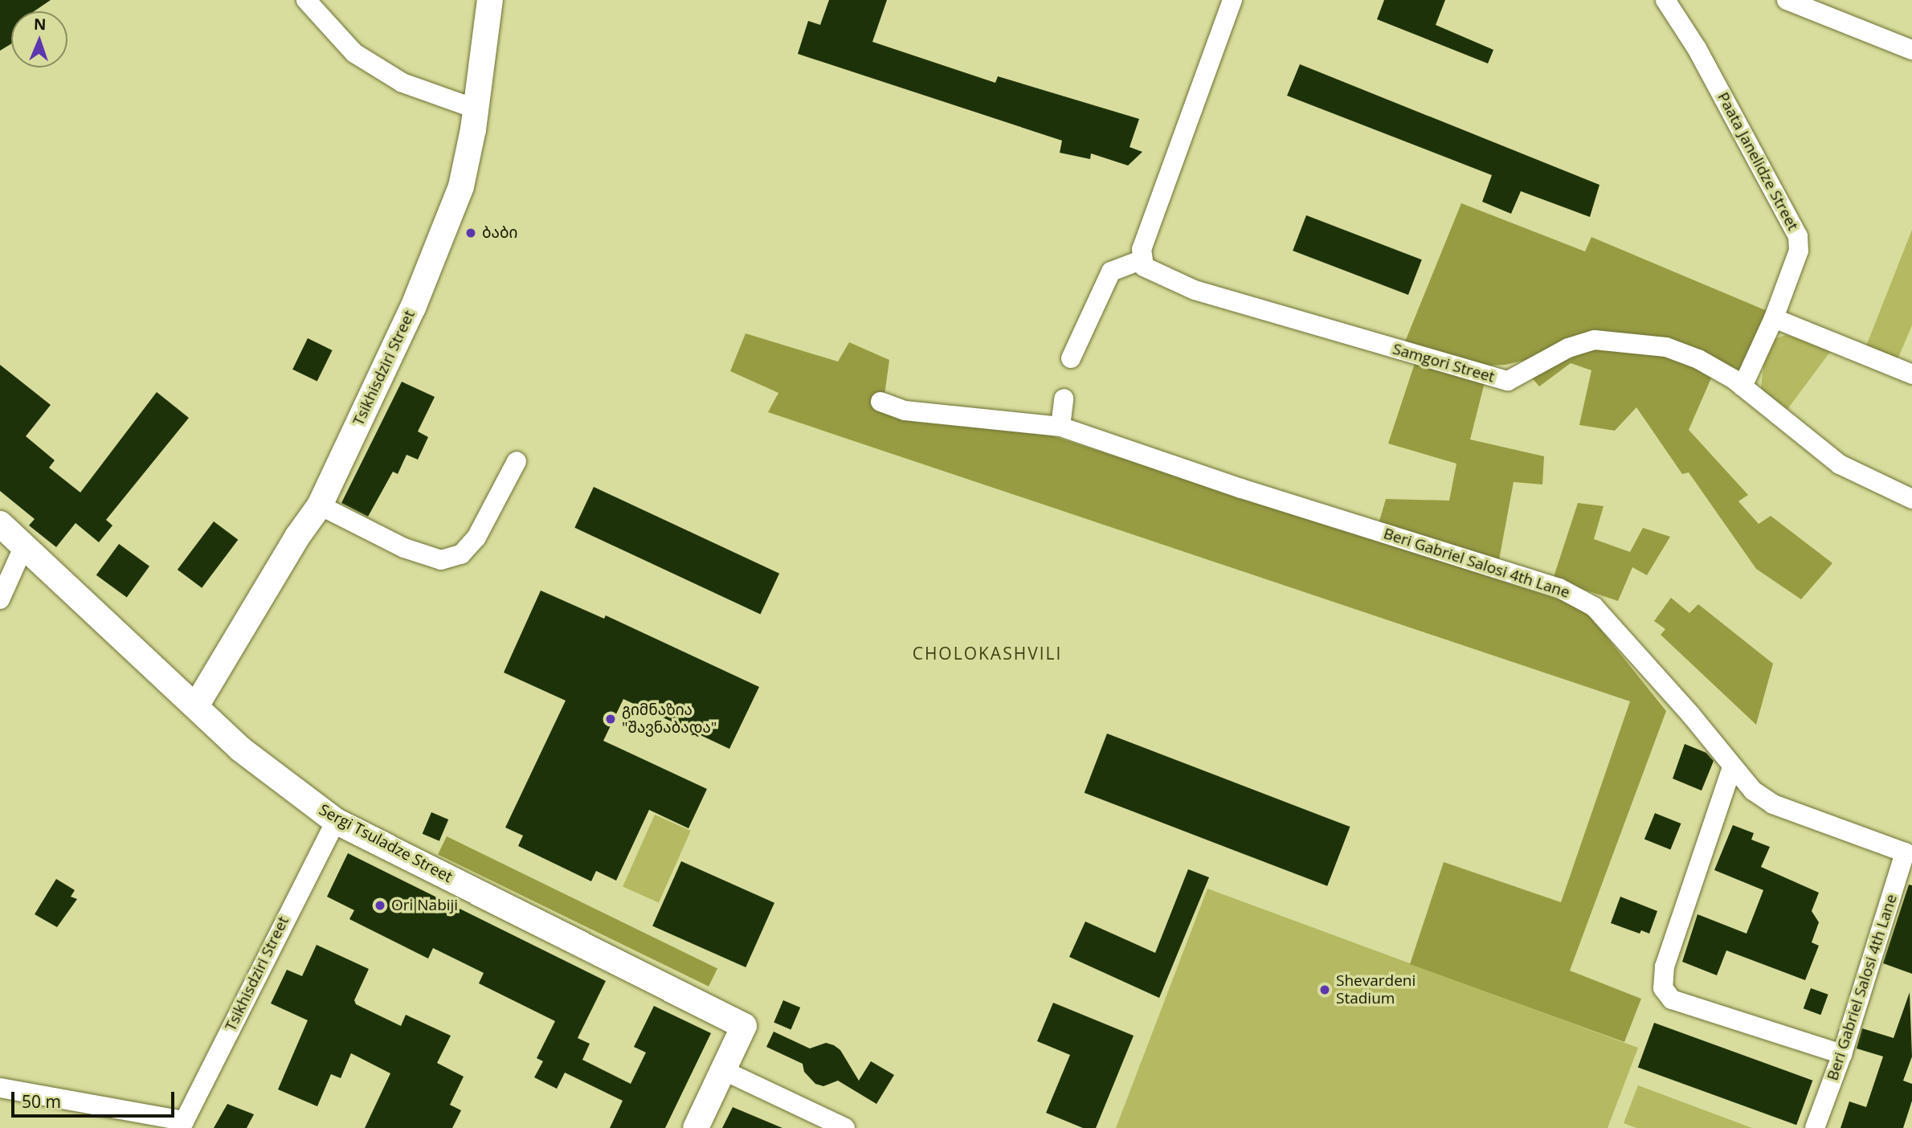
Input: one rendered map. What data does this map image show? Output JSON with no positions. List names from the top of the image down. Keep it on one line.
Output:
{"streets":{"street":["Paata Janelidze Street","Samgori Street","Tsikhisdziri Street","Beri Gabriel Salosi 4th Lane","Sergi Tsuladze Street"]},"crossings":[["Paata Janelidze Street","Samgori Street"],["Tsikhisdziri Street","Sergi Tsuladze Street"]],"districts":["CHOLOKASHVILI"],"places":["ბაბი","გიმნაზია \"შავნაბადა\"","Ori Nabiji","Shevardeni Stadium"],"scale_bar":"50 m","north":"top"}
